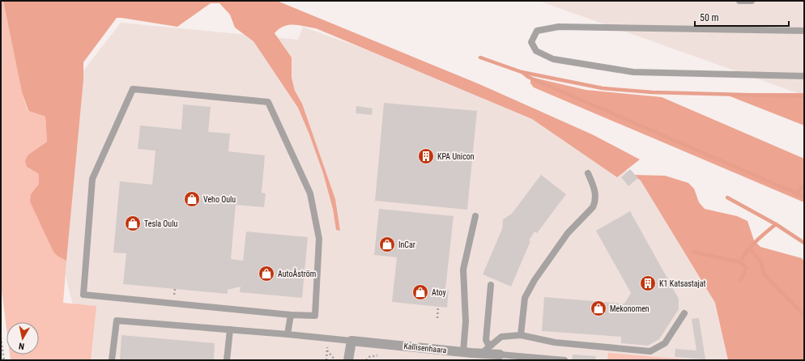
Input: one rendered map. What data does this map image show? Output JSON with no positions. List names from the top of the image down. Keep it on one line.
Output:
{"streets":{"street":["Kallisenhaara"]},"places":{"building":["KPA Unicon","K1 Katsastajat"],"shop":["Veho Oulu","Tesla Oulu","InCar","AutoÅström","Atoy","Mekonomen"]},"scale_bar":"50 m","north":"bottom"}
